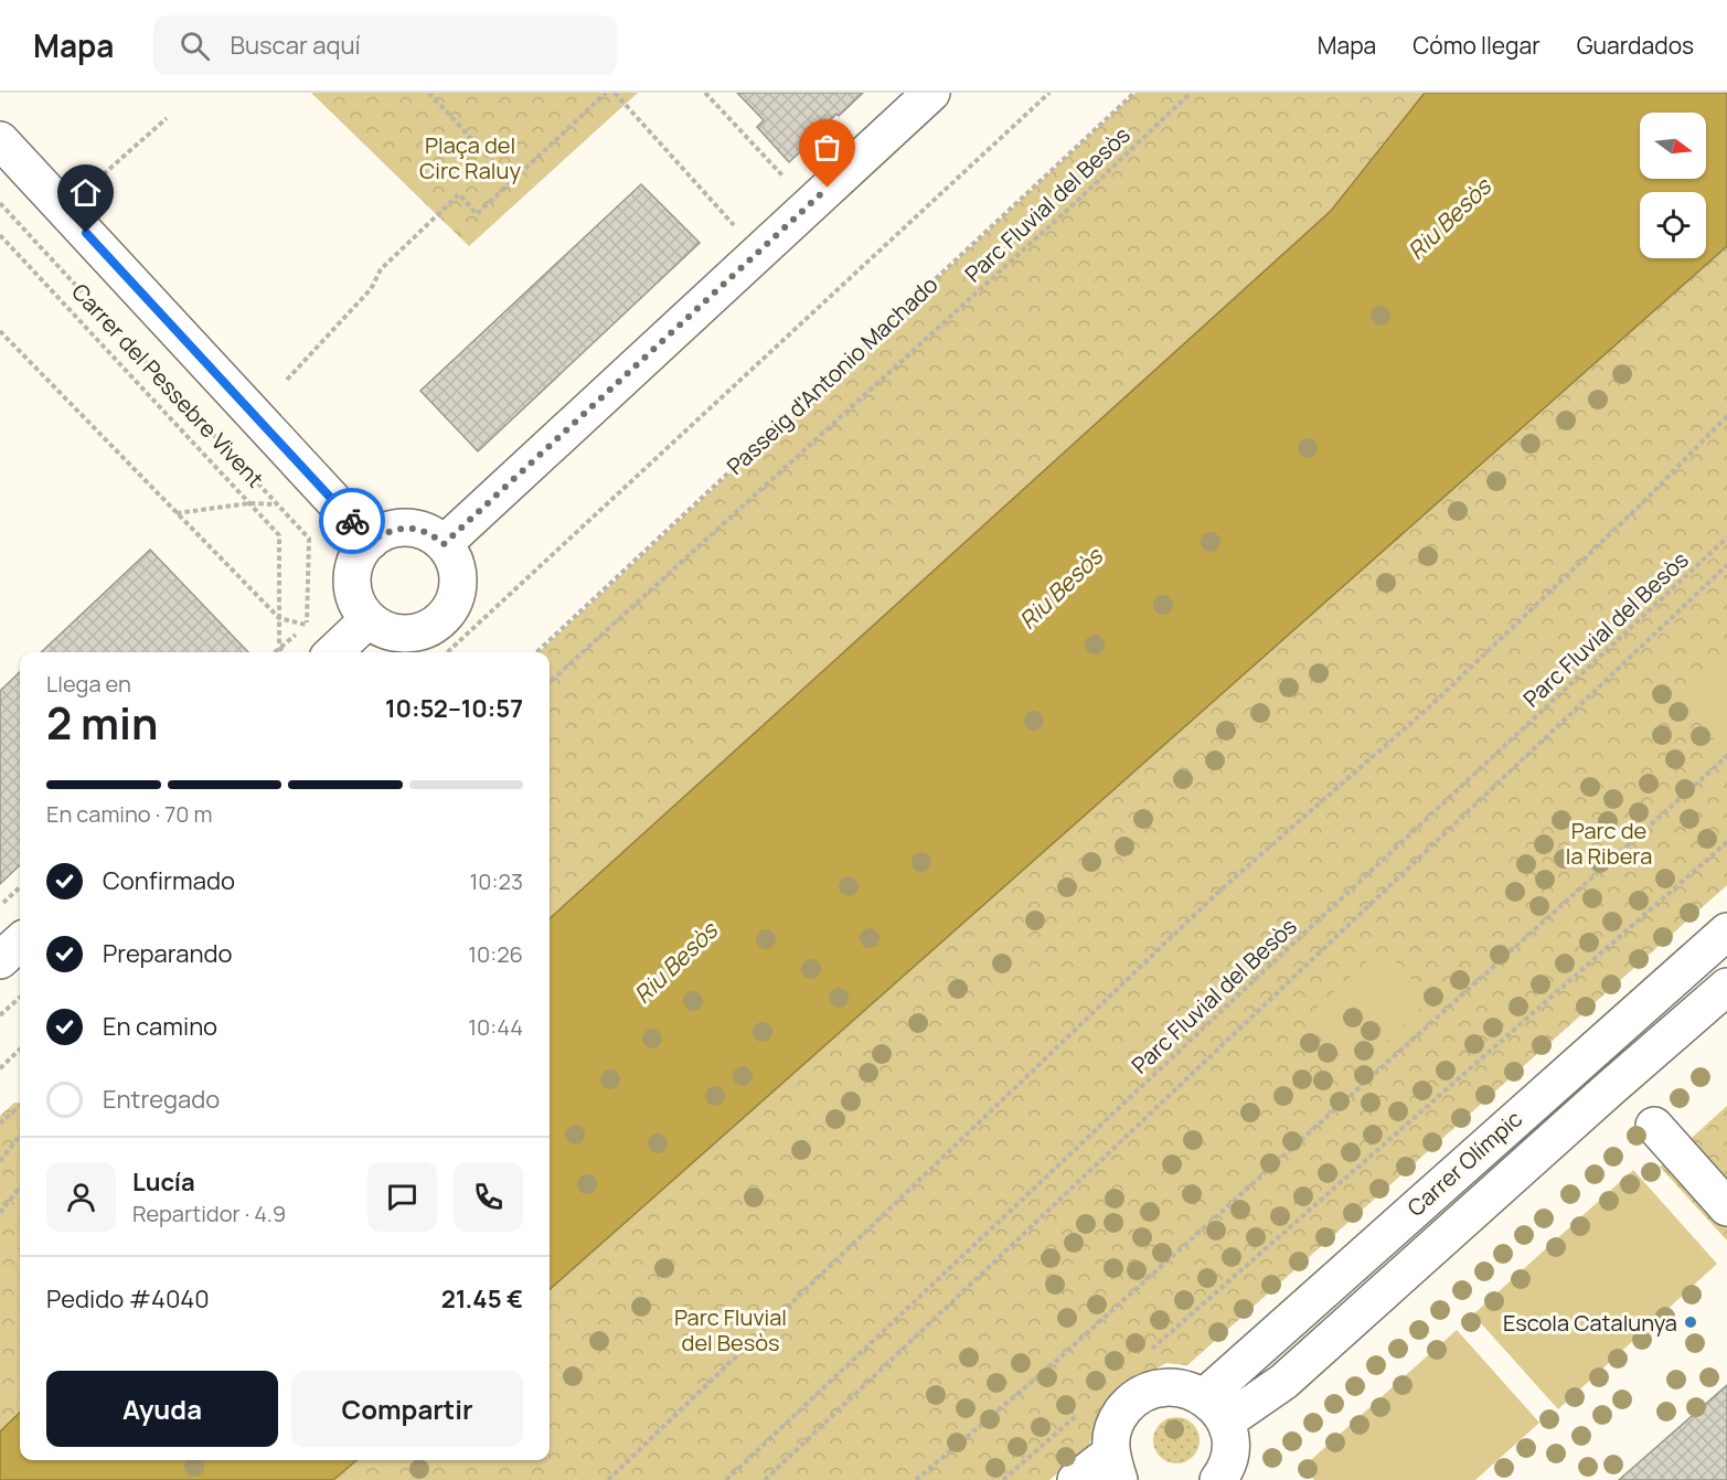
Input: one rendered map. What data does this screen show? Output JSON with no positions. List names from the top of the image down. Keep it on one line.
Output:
{"streets":{"street":["Carrer del Pessebre Vivent","Carrer Olímpic"],"path":["Parc Fluvial del Besòs","Passeig d'Antonio Machado"]},"water":["Riu Besòs"],"parks":["Plaça del Circ Raluy","Parc de la Ribera","Parc Fluvial del Besòs"],"places":["Escola Catalunya"],"north":"right","page":{"header":"Mapa","search":"Buscar aquí","nav":["Mapa","Cómo llegar","Guardados"],"heading":["2 min","Llega en","10:52–10:57"],"panel":["Lucía","Repartidor · 4.9","Pedido #4040","21.45 €"],"bar":"En camino · 70 m","list":[["Confirmado","10:23"],["Preparando","10:26"],["En camino","10:44"],"Entregado"],"buttons":["Ayuda","Compartir"]}}
